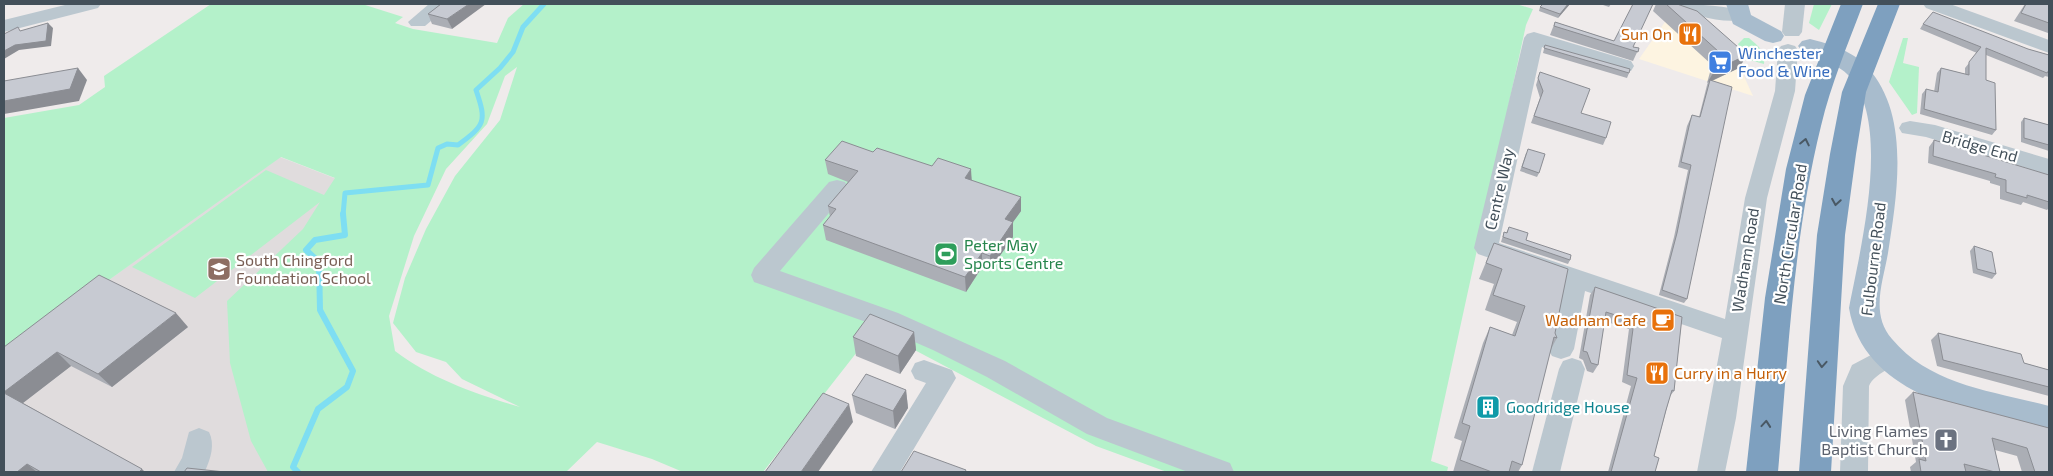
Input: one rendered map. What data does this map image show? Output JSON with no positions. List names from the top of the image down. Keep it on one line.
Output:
{"streets":{"highway":["North Circular Road"],"main road":["Fulbourne Road"],"street":["Bridge End","Centre Way","Wadham Road"]},"crossings":[["Centre Way","Wadham Road"],["Fulbourne Road","Wadham Road"]],"places":{"restaurant":["Sun On","Curry in a Hurry"],"supermarket":["Winchester Food & Wine"],"sports":["Peter May Sports Centre"],"school or university":["South Chingford Foundation School"],"cafe":["Wadham Cafe"],"building":["Goodridge House"],"church":["Living Flames Baptist Church"]}}
